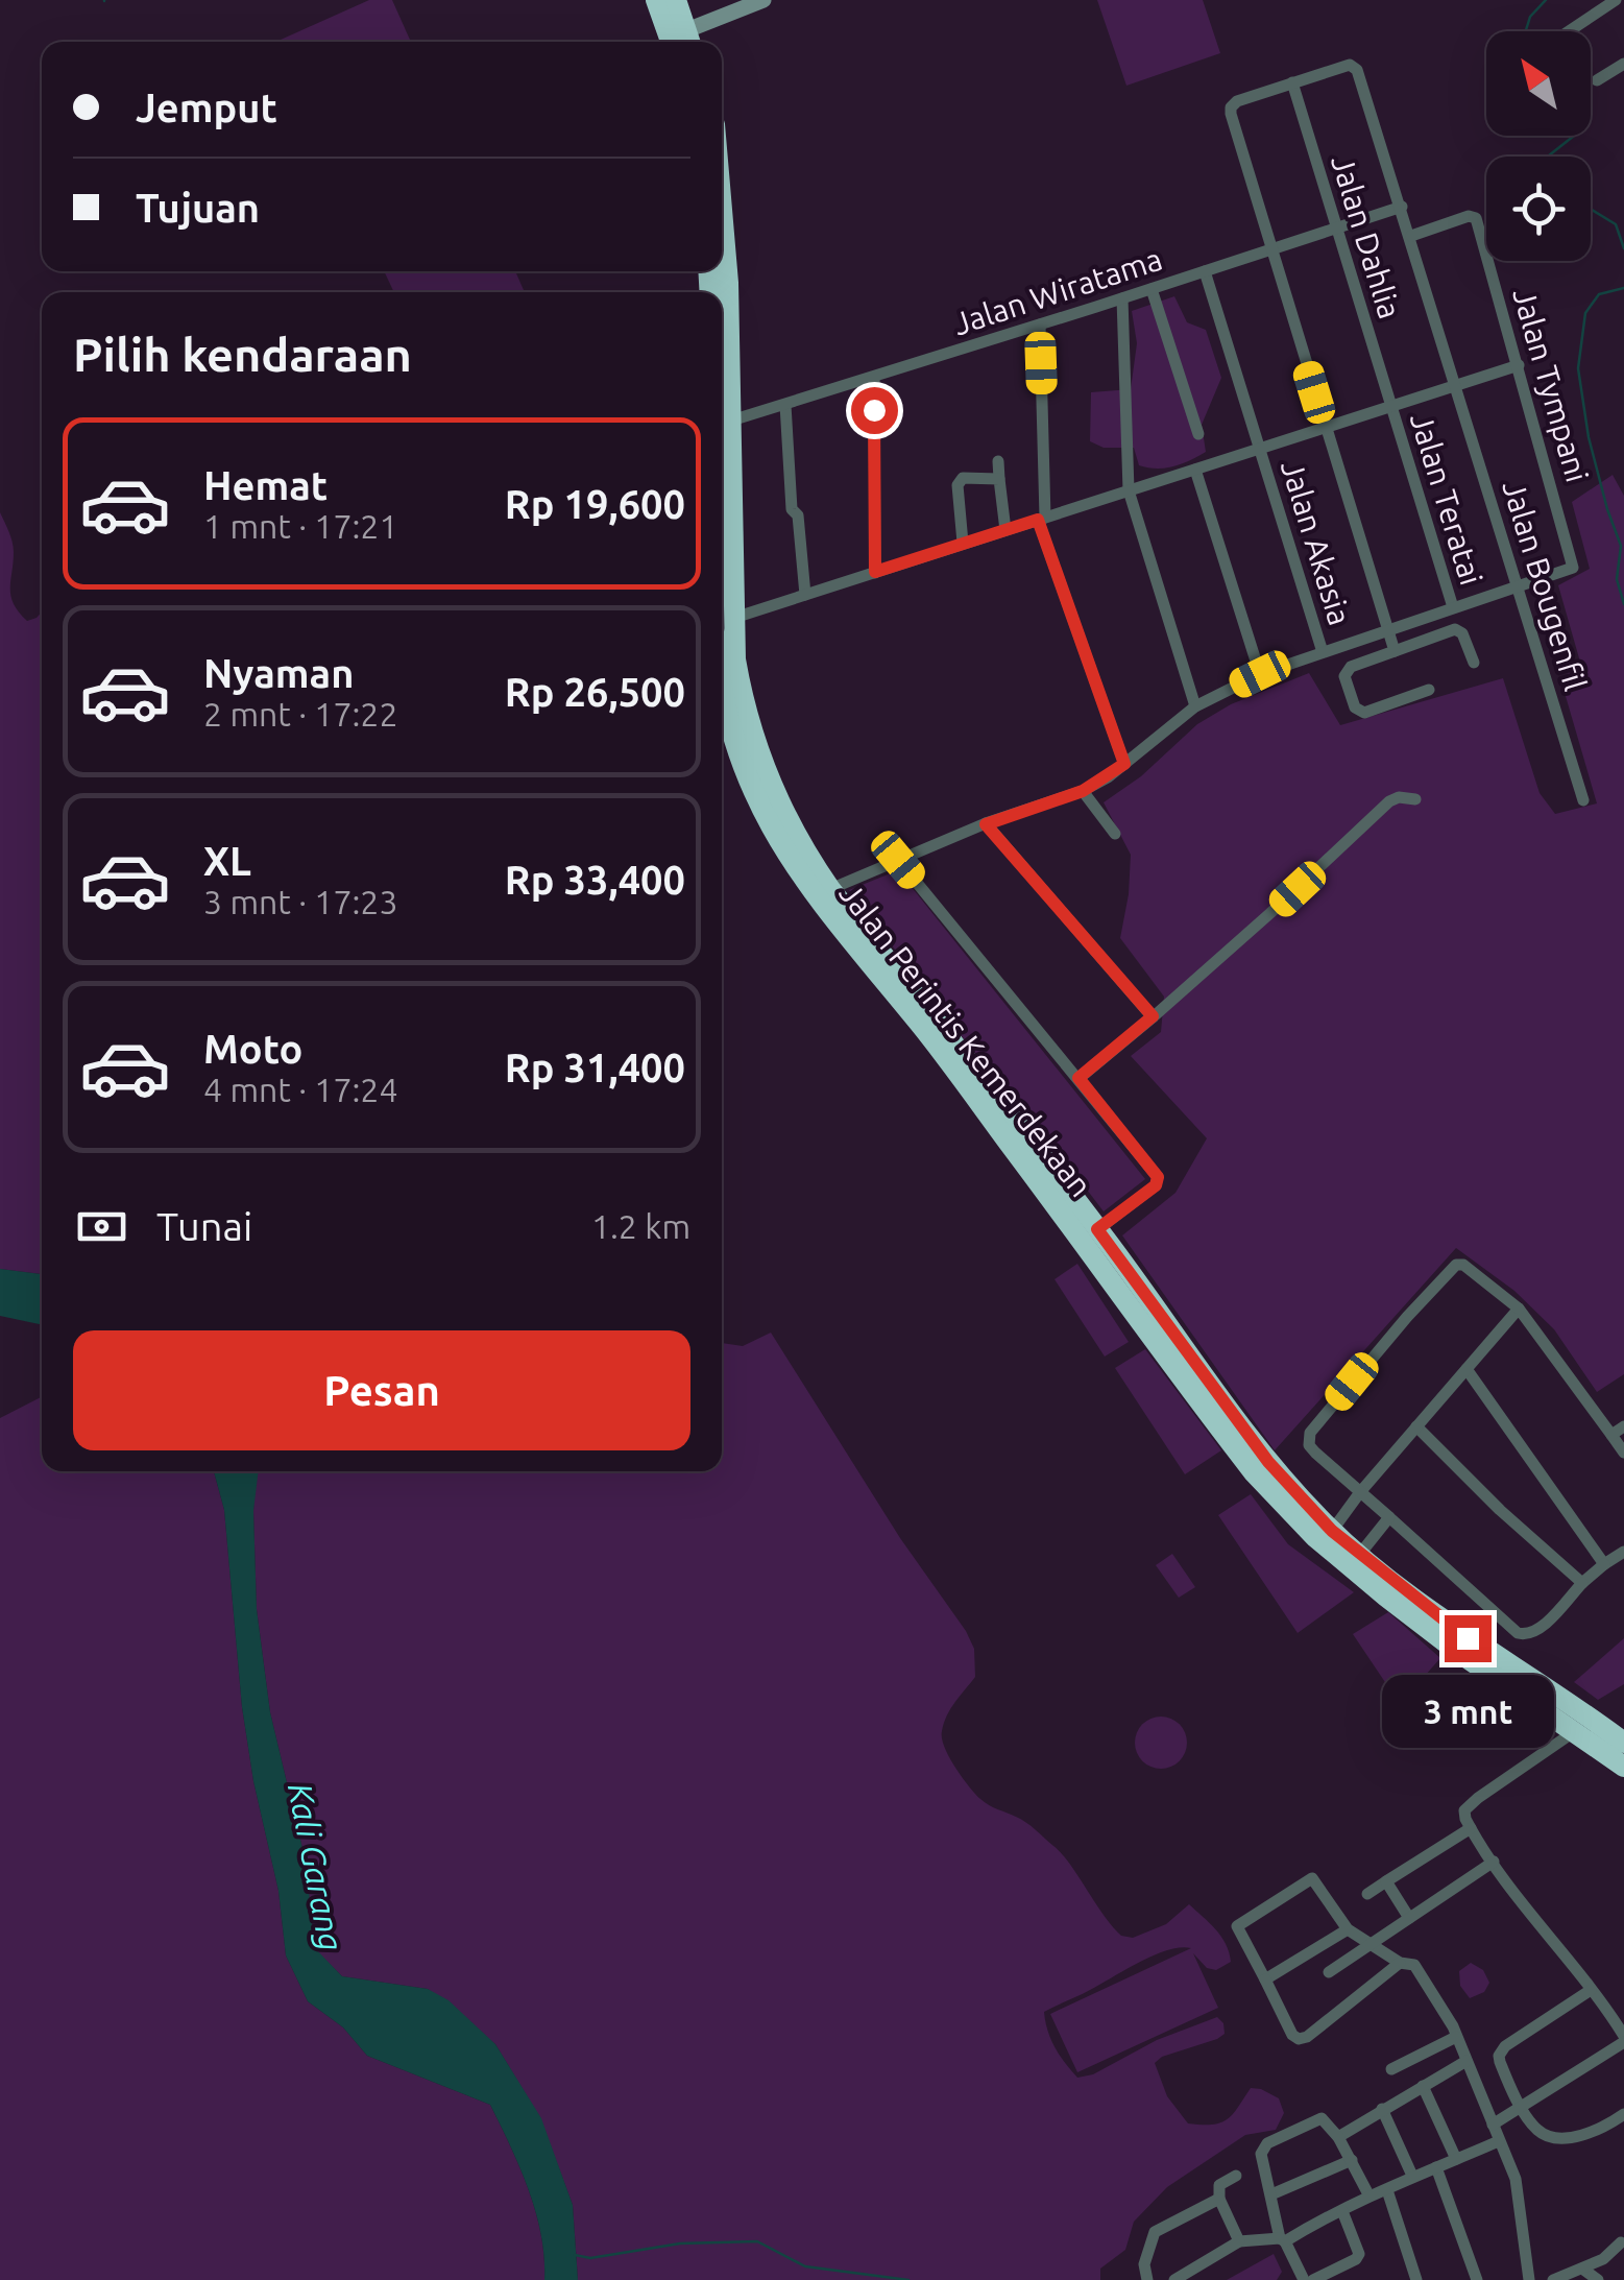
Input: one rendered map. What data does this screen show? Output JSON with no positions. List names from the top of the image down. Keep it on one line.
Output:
{"streets":{"highway":["Jalan Perintis Kemerdekaan"],"street":["Jalan Dahlia","Jalan Wiratama","Jalan Tympani","Jalan Teratai","Jalan Akasia","Jalan Bougenfil"]},"crossings":[["Jalan Dahlia","Jalan Wiratama"],["Jalan Dahlia","Jalan Teratai"],["Jalan Dahlia","Jalan Bougenfil"],["Jalan Wiratama","Jalan Akasia"],["Jalan Wiratama","Jalan Bougenfil"],["Jalan Wiratama","Jalan Perintis Kemerdekaan"],["Jalan Tympani","Jalan Bougenfil"]],"water":["Kali Garang"],"north":"top left","page":{"banner":["Jemput","Tujuan"],"heading":"Pilih kendaraan","list":[{"name":"Hemat","note":"1 mnt · 17:21","value":"Rp 19,600"},{"name":"Nyaman","note":"2 mnt · 17:22","value":"Rp 26,500"},{"name":"XL","note":"3 mnt · 17:23","value":"Rp 33,400"},{"name":"Moto","note":"4 mnt · 17:24","value":"Rp 31,400"}],"pay":["Tunai","1.2 km"],"buttons":"Pesan","bubble":"3 mnt"}}
